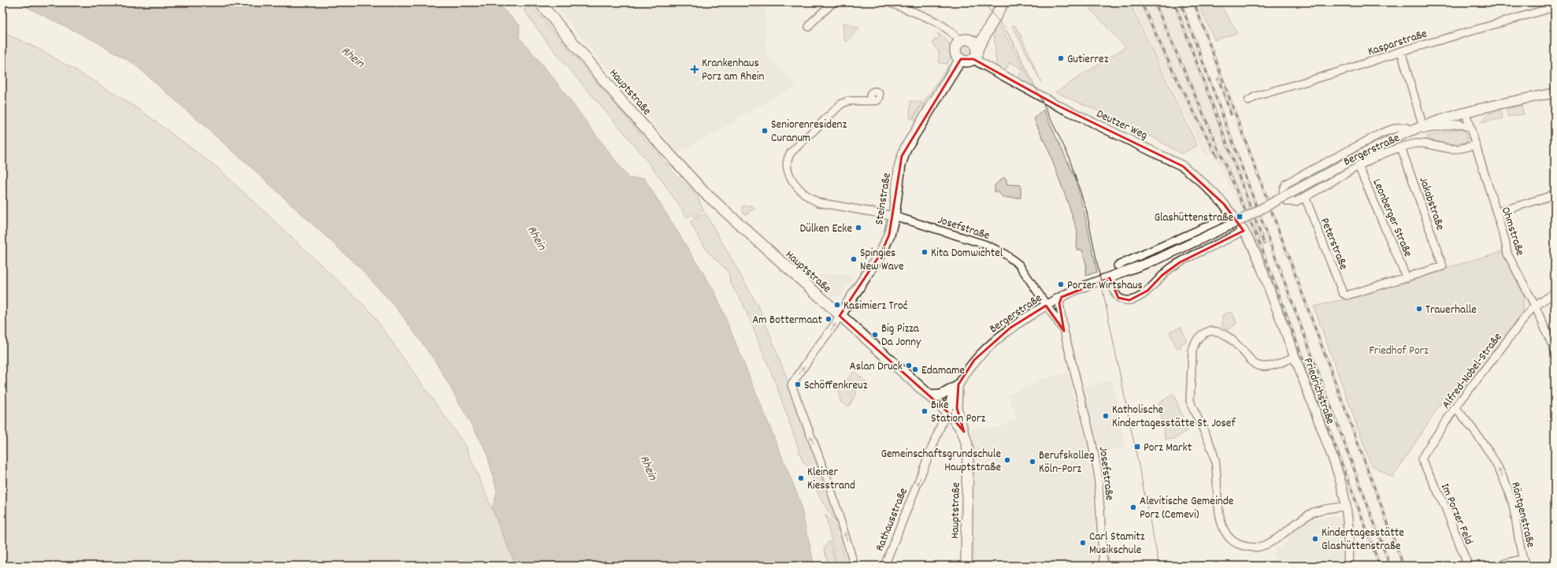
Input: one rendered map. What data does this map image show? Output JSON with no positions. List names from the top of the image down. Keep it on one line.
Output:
{"streets":{"main road":["Hauptstraße","Steinstraße"],"street":["Kasparstraße","Deutzer Weg","Bergerstraße","Jakobstraße","Leonberger Straße","Josefstraße","Ohmstraße","Peterstraße","Alfred-Nobel-Straße","Friedrichstraße","Im Porzer Feld","Röntgenstraße","Rathausstraße"]},"crossings":[["Hauptstraße","Bergerstraße"],["Hauptstraße","Steinstraße"],["Hauptstraße","Rathausstraße"],["Deutzer Weg","Steinstraße"],["Deutzer Weg","Friedrichstraße"],["Bergerstraße","Jakobstraße"],["Bergerstraße","Leonberger Straße"],["Bergerstraße","Josefstraße"],["Bergerstraße","Ohmstraße"],["Bergerstraße","Peterstraße"],["Bergerstraße","Rathausstraße"],["Steinstraße","Josefstraße"],["Jakobstraße","Leonberger Straße"],["Jakobstraße","Peterstraße"],["Leonberger Straße","Peterstraße"],["Ohmstraße","Alfred-Nobel-Straße"],["Alfred-Nobel-Straße","Im Porzer Feld"],["Alfred-Nobel-Straße","Röntgenstraße"]],"one_way":["Steinstraße","Röntgenstraße","Rathausstraße"],"water":["Rhein"],"parks":["Friedhof Porz"],"places":{"other":["Gutierrez","Seniorenresidenz Curanum","Dülken Ecke","Kita Domwichtel","Spingies New Wave","Porzer Wirtshaus","Kasimierz Troć","Trauerhalle","Am Bottermaat","Big Pizza Da Jonny","Aslan Druck","Edamame","Schöffenkreuz","Bike Station Porz","Katholische Kindertagesstätte St. Josef","Gemeinschaftsgrundschule Hauptstraße","Berufskolleg Köln-Porz","Kleiner Kiesstrand","Alevitische Gemeinde Porz (Cemevi)","Kindertagesstätte Glashüttenstraße","Carl Stamitz Musikschule"],"health":["Krankenhaus Porz am Rhein"],"transit":["Glashüttenstraße","Porz Markt"]}}
